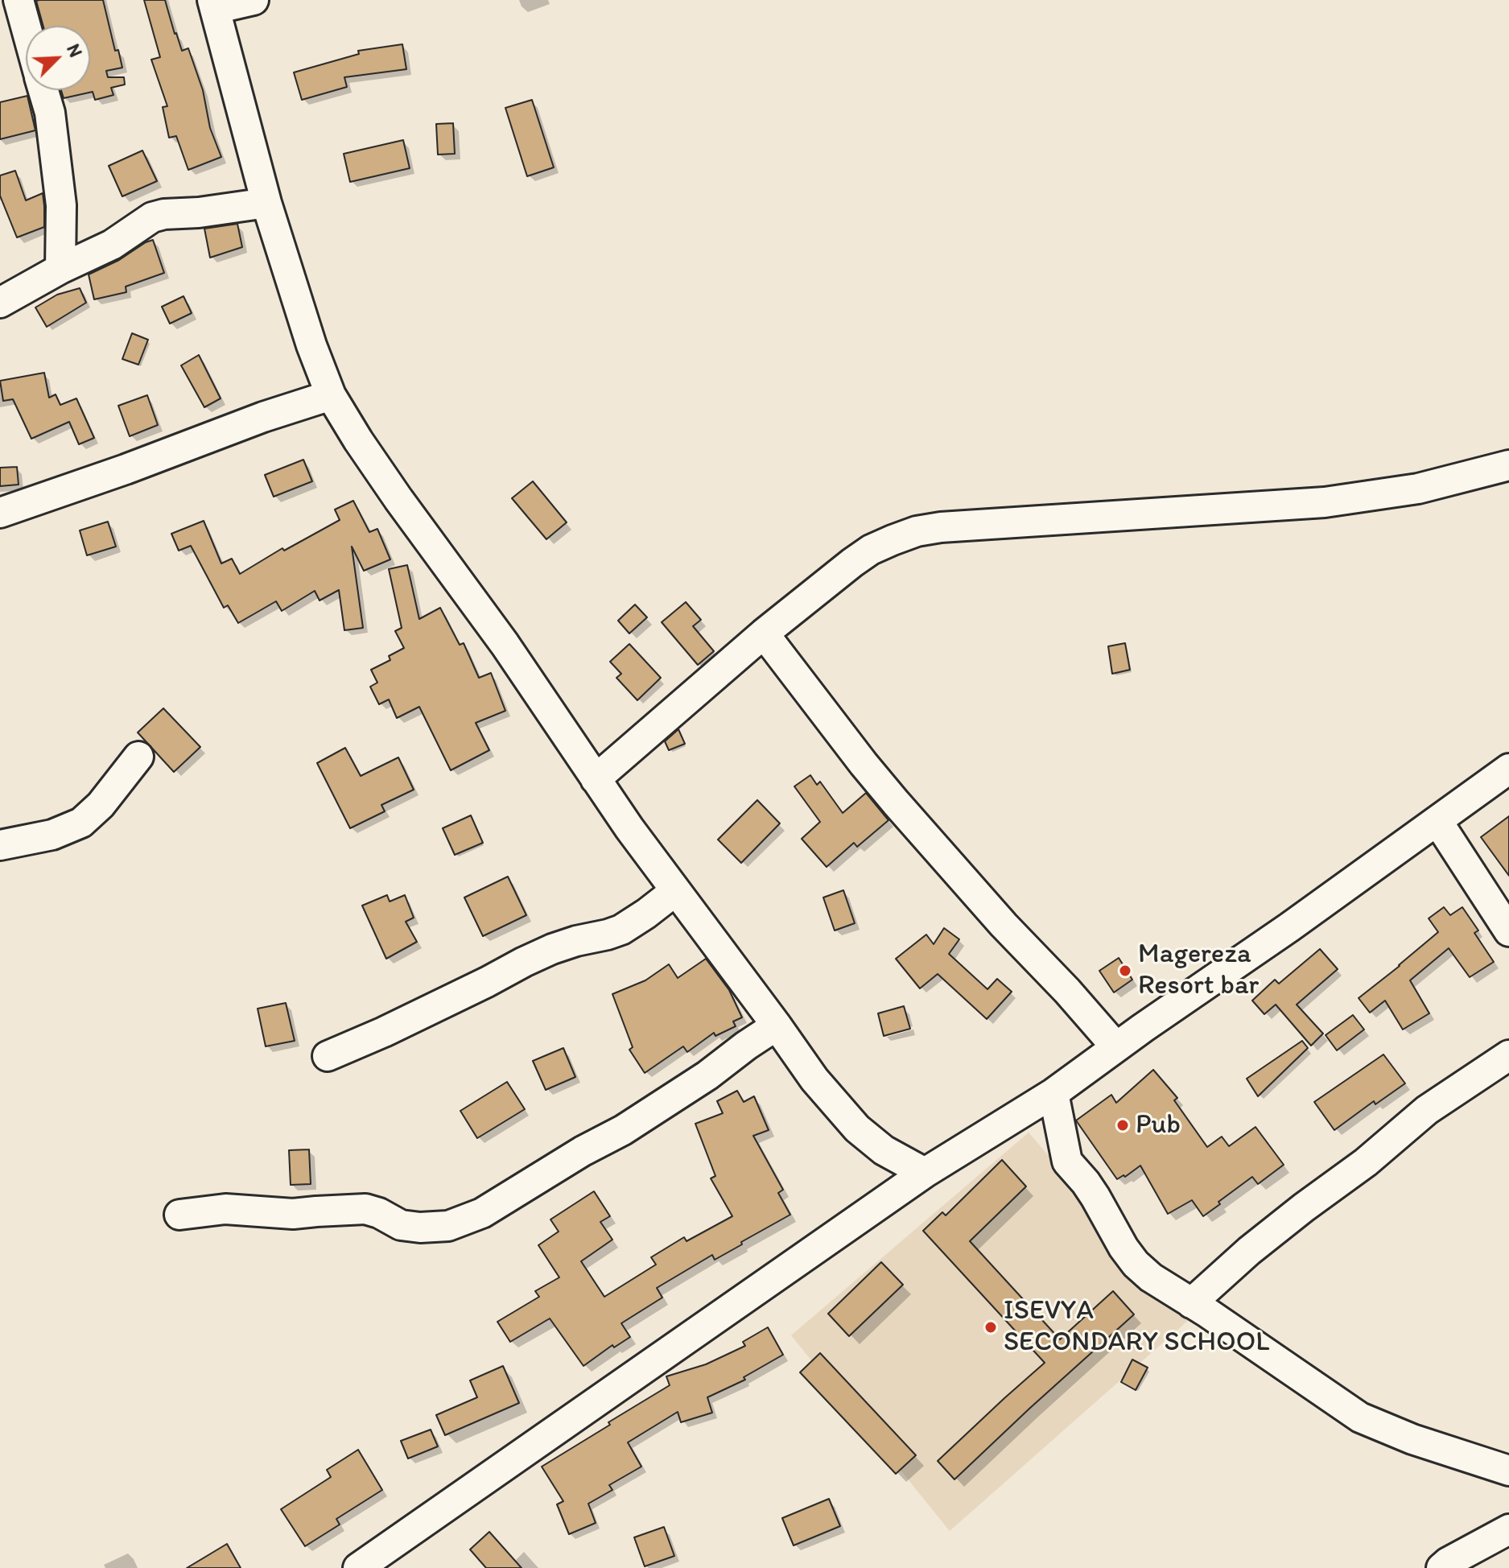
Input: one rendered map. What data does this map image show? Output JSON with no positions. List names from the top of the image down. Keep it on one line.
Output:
{"places":["Magereza Resort bar","Pub","ISEVYA SECONDARY SCHOOL"],"north":"top right"}
